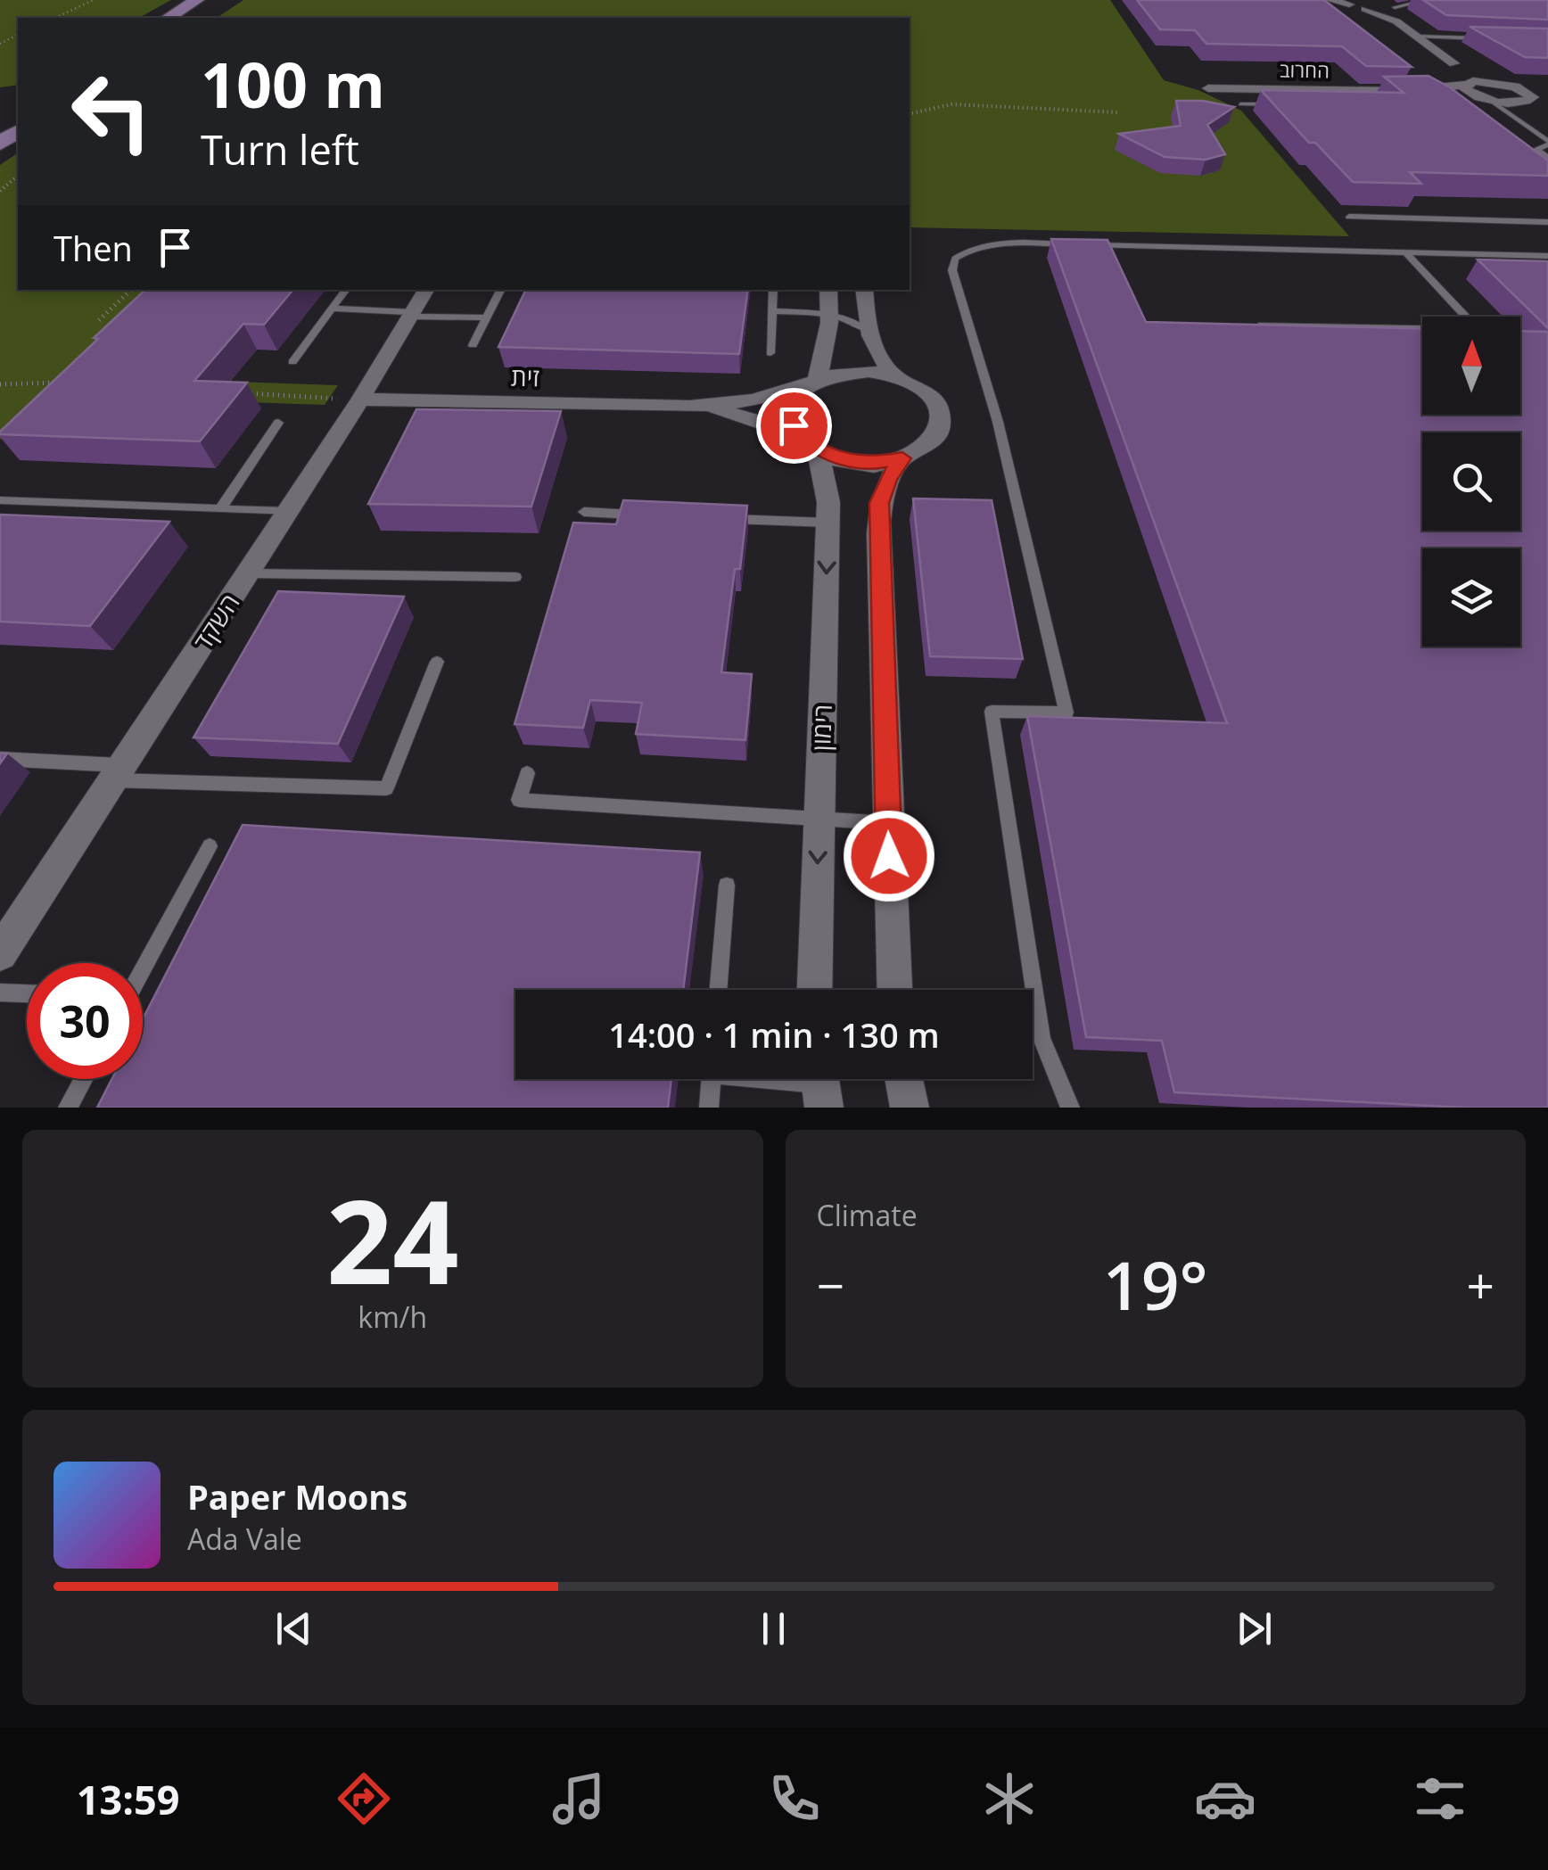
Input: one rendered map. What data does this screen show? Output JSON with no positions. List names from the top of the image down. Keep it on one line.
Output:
{"streets":{"street":["החרוב","זית","השקד","רימון"]},"crossings":[["זית","השקד"],["זית","רימון"]],"north":"top","page":{"turn":["100 m","Turn left"],"then":"Then","limit":"30","trip":"14:00 · 1 min · 130 m","tile":[["24","km/h"],"Climate"],"heat":["−","19°","+"],"song":["Paper Moons","Ada Vale"],"tabs":"13:59"}}
